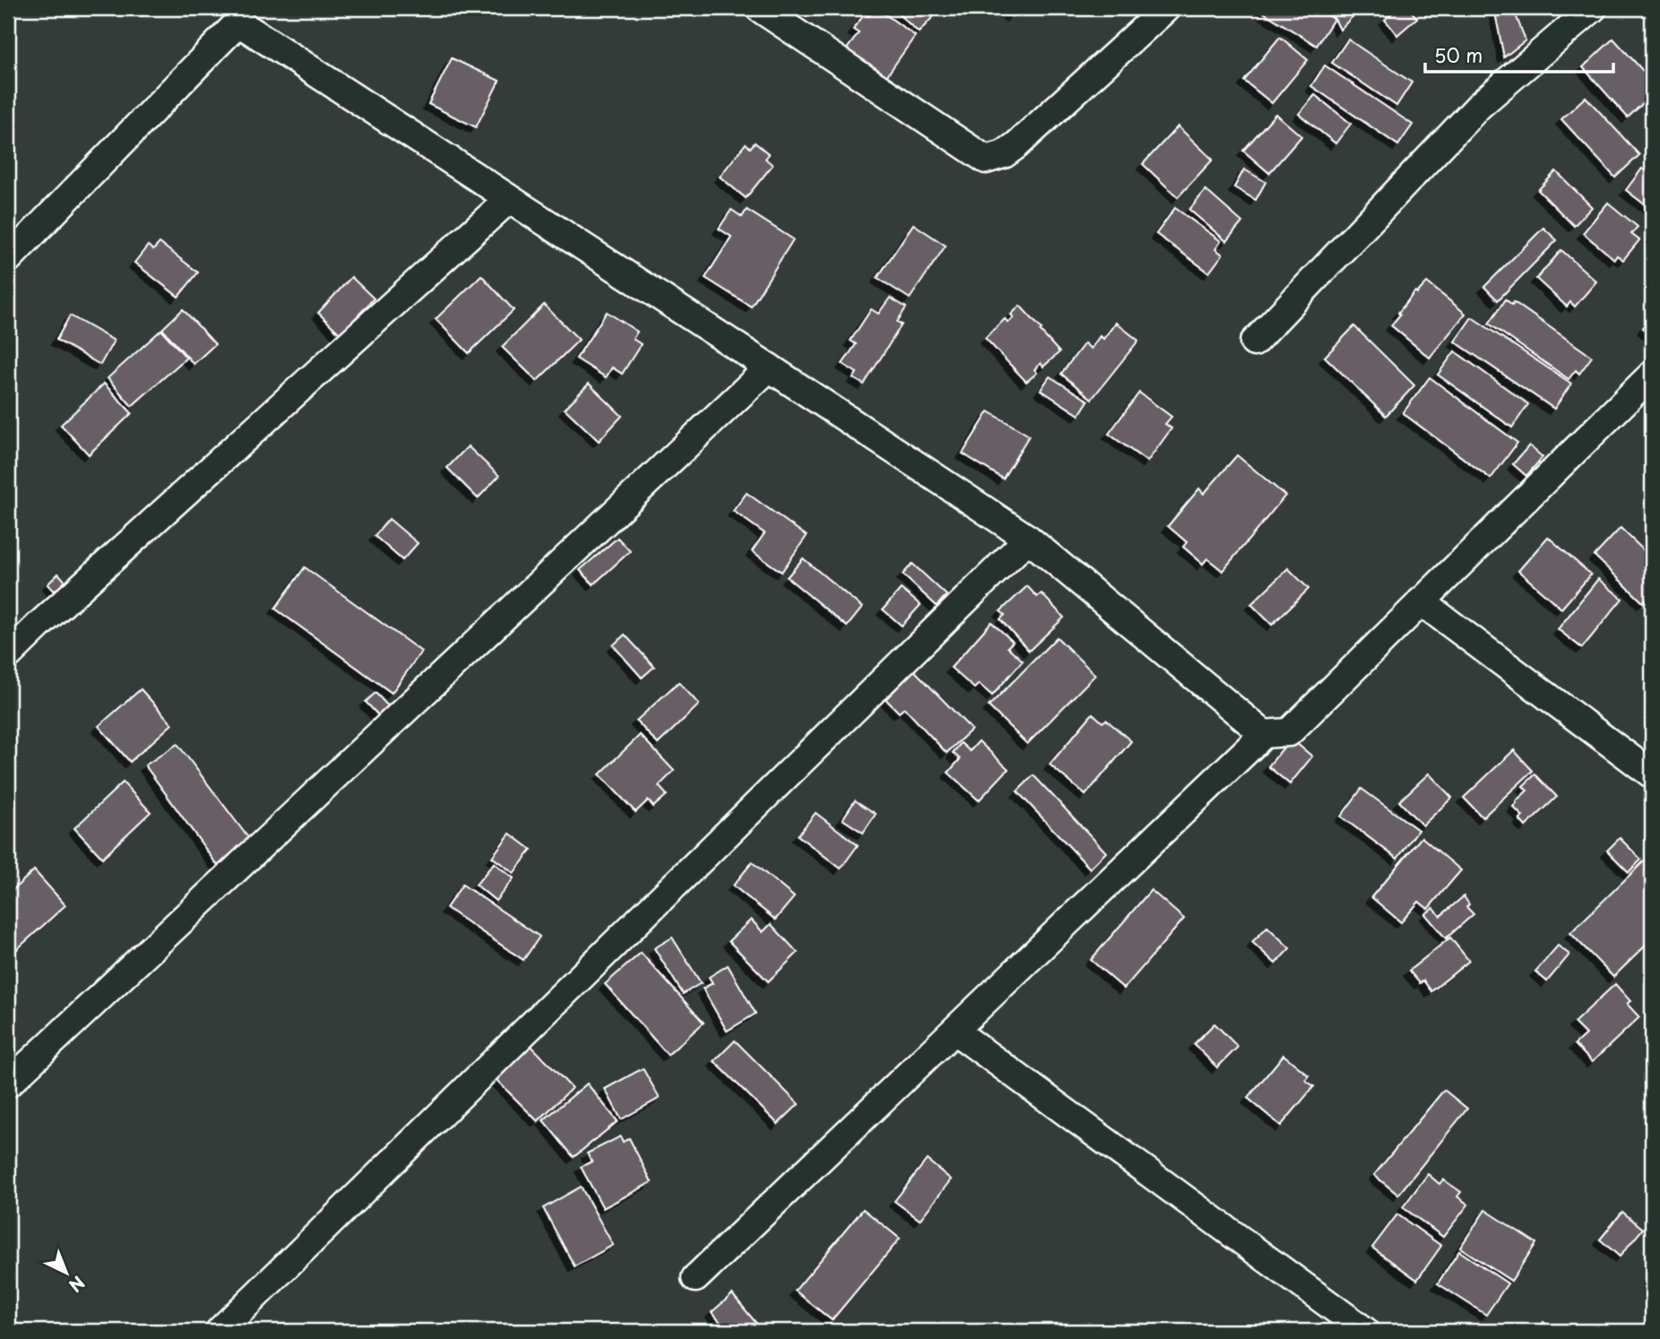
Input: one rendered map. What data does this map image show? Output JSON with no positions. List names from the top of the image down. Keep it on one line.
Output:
{"scale_bar":"50 m","north":"bottom right"}
